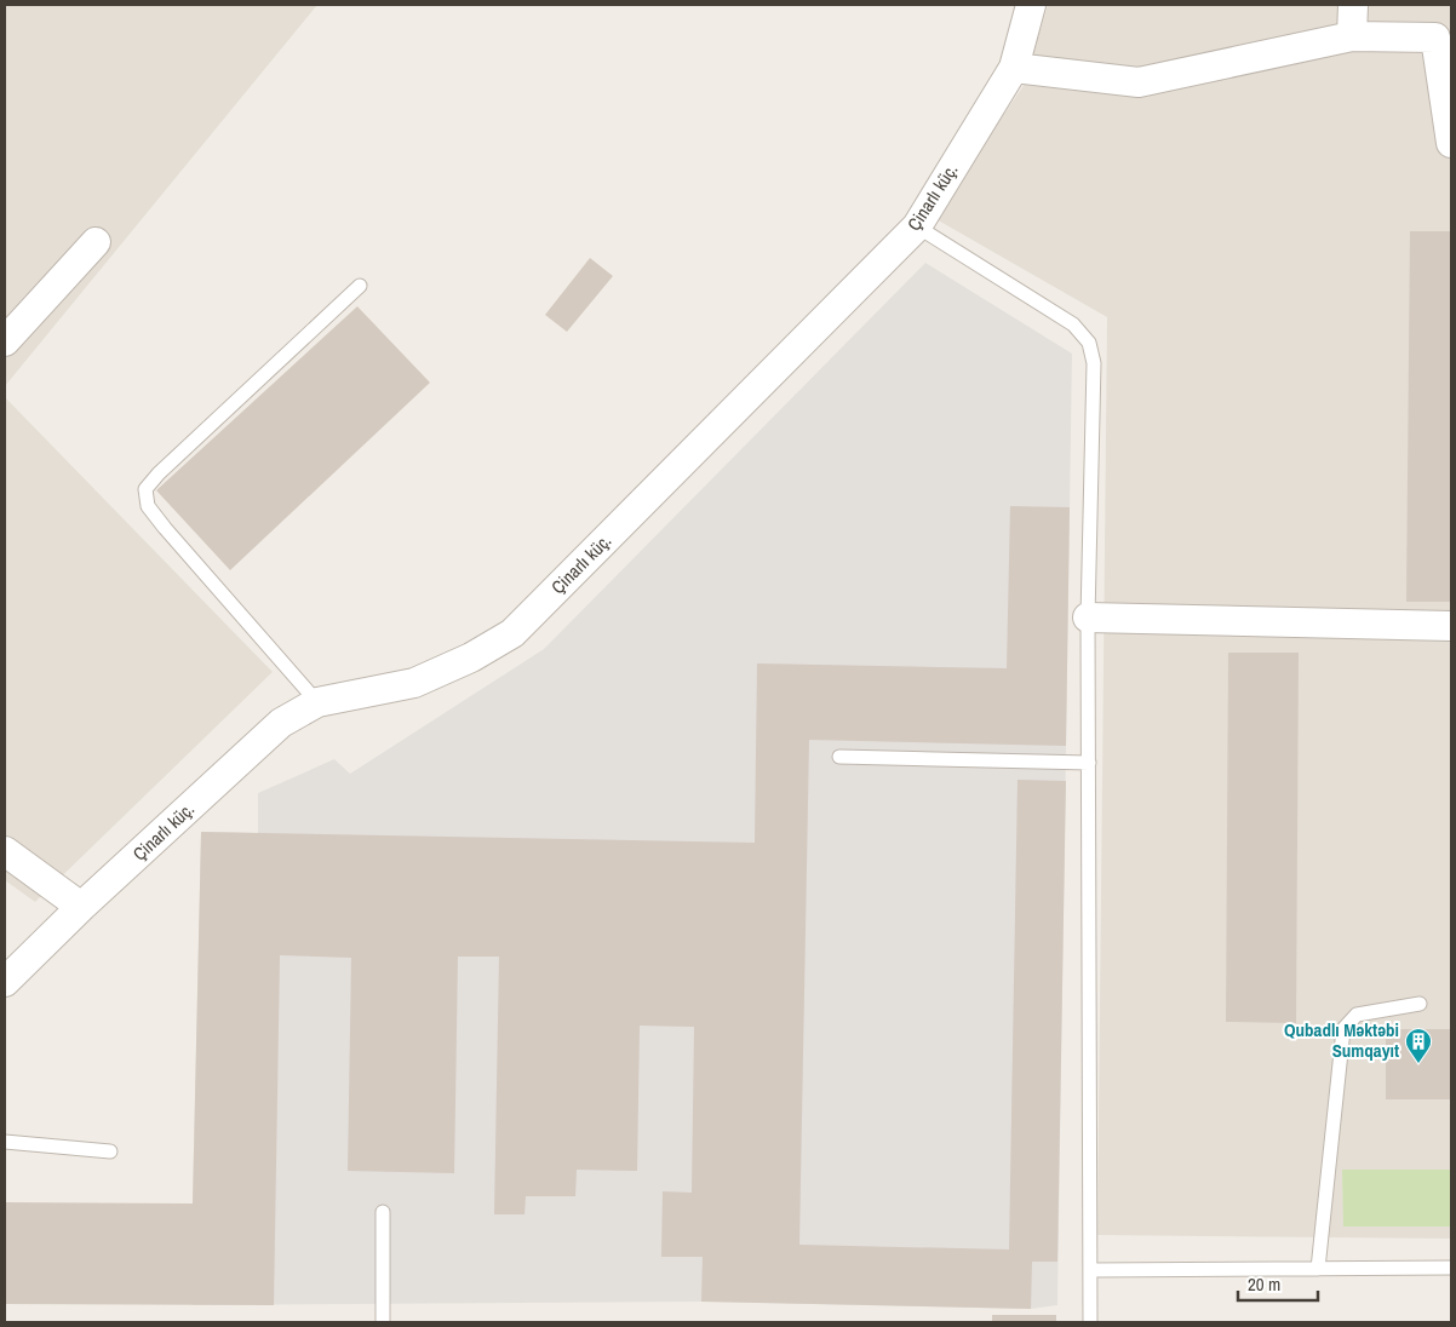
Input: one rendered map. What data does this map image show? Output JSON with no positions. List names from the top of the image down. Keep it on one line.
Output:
{"streets":{"street":["Çinarlı küç."]},"places":{"building":["Qubadlı Məktəbi Sumqayıt"]},"scale_bar":"20 m"}
